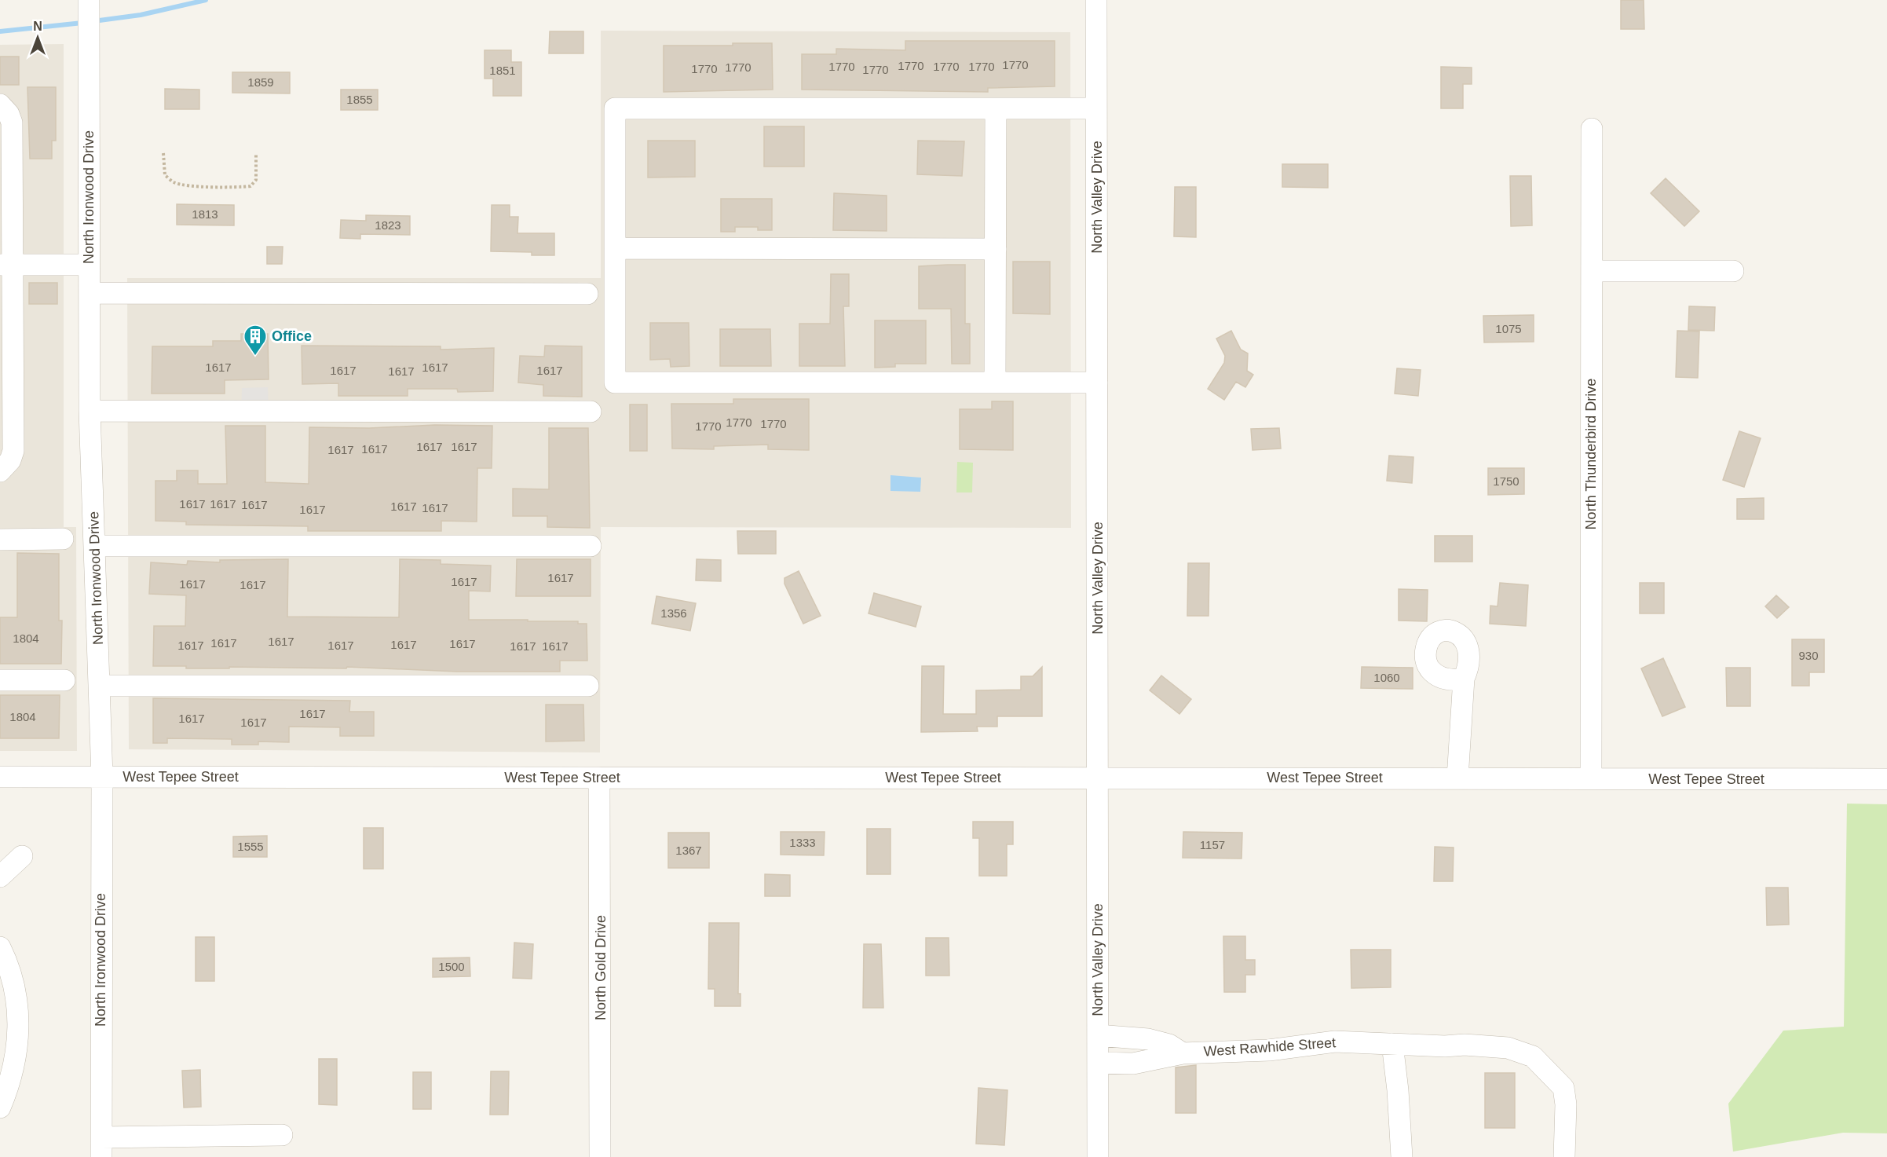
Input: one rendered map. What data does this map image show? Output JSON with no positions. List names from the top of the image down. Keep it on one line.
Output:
{"streets":{"street":["North Ironwood Drive","North Valley Drive","North Thunderbird Drive","West Tepee Street","North Gold Drive","West Rawhide Street"]},"crossings":[["North Ironwood Drive","West Tepee Street"],["North Valley Drive","West Tepee Street"],["North Valley Drive","West Rawhide Street"],["North Thunderbird Drive","West Tepee Street"],["West Tepee Street","North Gold Drive"]],"places":{"building":["Office"]},"house_numbers":["1770","1770","1770","1770","1770","1770","1770","1770","1851","1859","1855","1813","1823","1075","1617","1617","1617","1617","1617","1770","1770","1770","1617","1617","1617","1617","1750","1617","1617","1617","1617","1617","1617","1617","1617","1617","1617","1356","1804","1617","1617","1617","1617","1617","1617","1617","1617","930","1060","1617","1804","1617","1617","1333","1157","1555","1367","1500"],"north":"top"}
